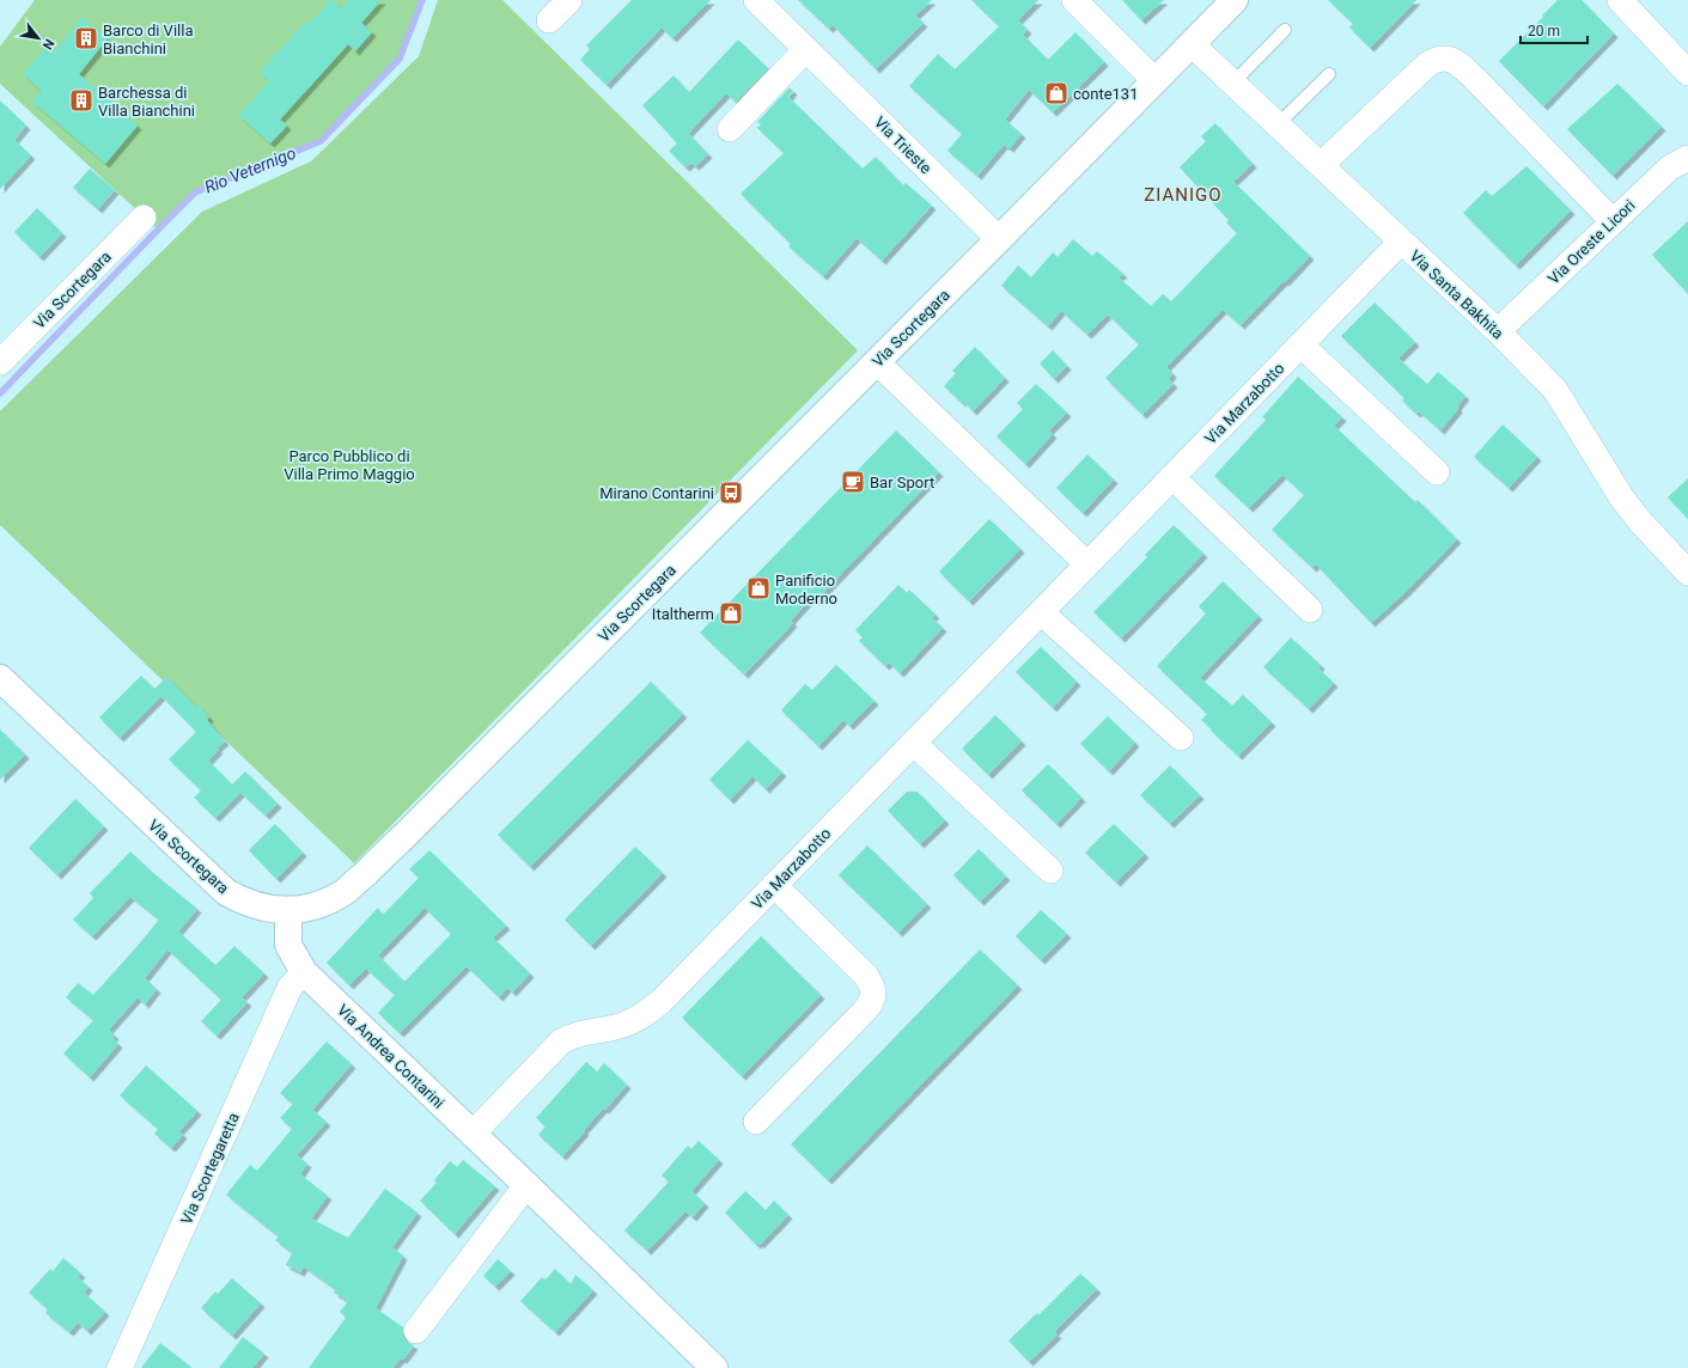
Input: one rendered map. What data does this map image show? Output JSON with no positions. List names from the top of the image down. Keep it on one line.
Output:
{"streets":{"street":["Via Trieste","Via Oreste Licori","Via Scortegara","Via Santa Bakhita","Via Marzabotto","Via Andrea Contarini","Via Scortegaretta"]},"crossings":[["Via Trieste","Via Scortegara"],["Via Oreste Licori","Via Santa Bakhita"],["Via Scortegara","Via Santa Bakhita"],["Via Scortegara","Via Andrea Contarini"],["Via Santa Bakhita","Via Marzabotto"],["Via Marzabotto","Via Andrea Contarini"],["Via Andrea Contarini","Via Scortegaretta"]],"districts":["ZIANIGO"],"water":["Rio Veternigo"],"parks":["Parco Pubblico di Villa Primo Maggio"],"places":{"building":["Barco di Villa Bianchini","Barchessa di Villa Bianchini"],"shop":["conte131","Panificio Moderno","Italtherm"],"cafe":["Bar Sport"],"bus stop":["Mirano Contarini"]},"scale_bar":"20 m","north":"bottom right"}
